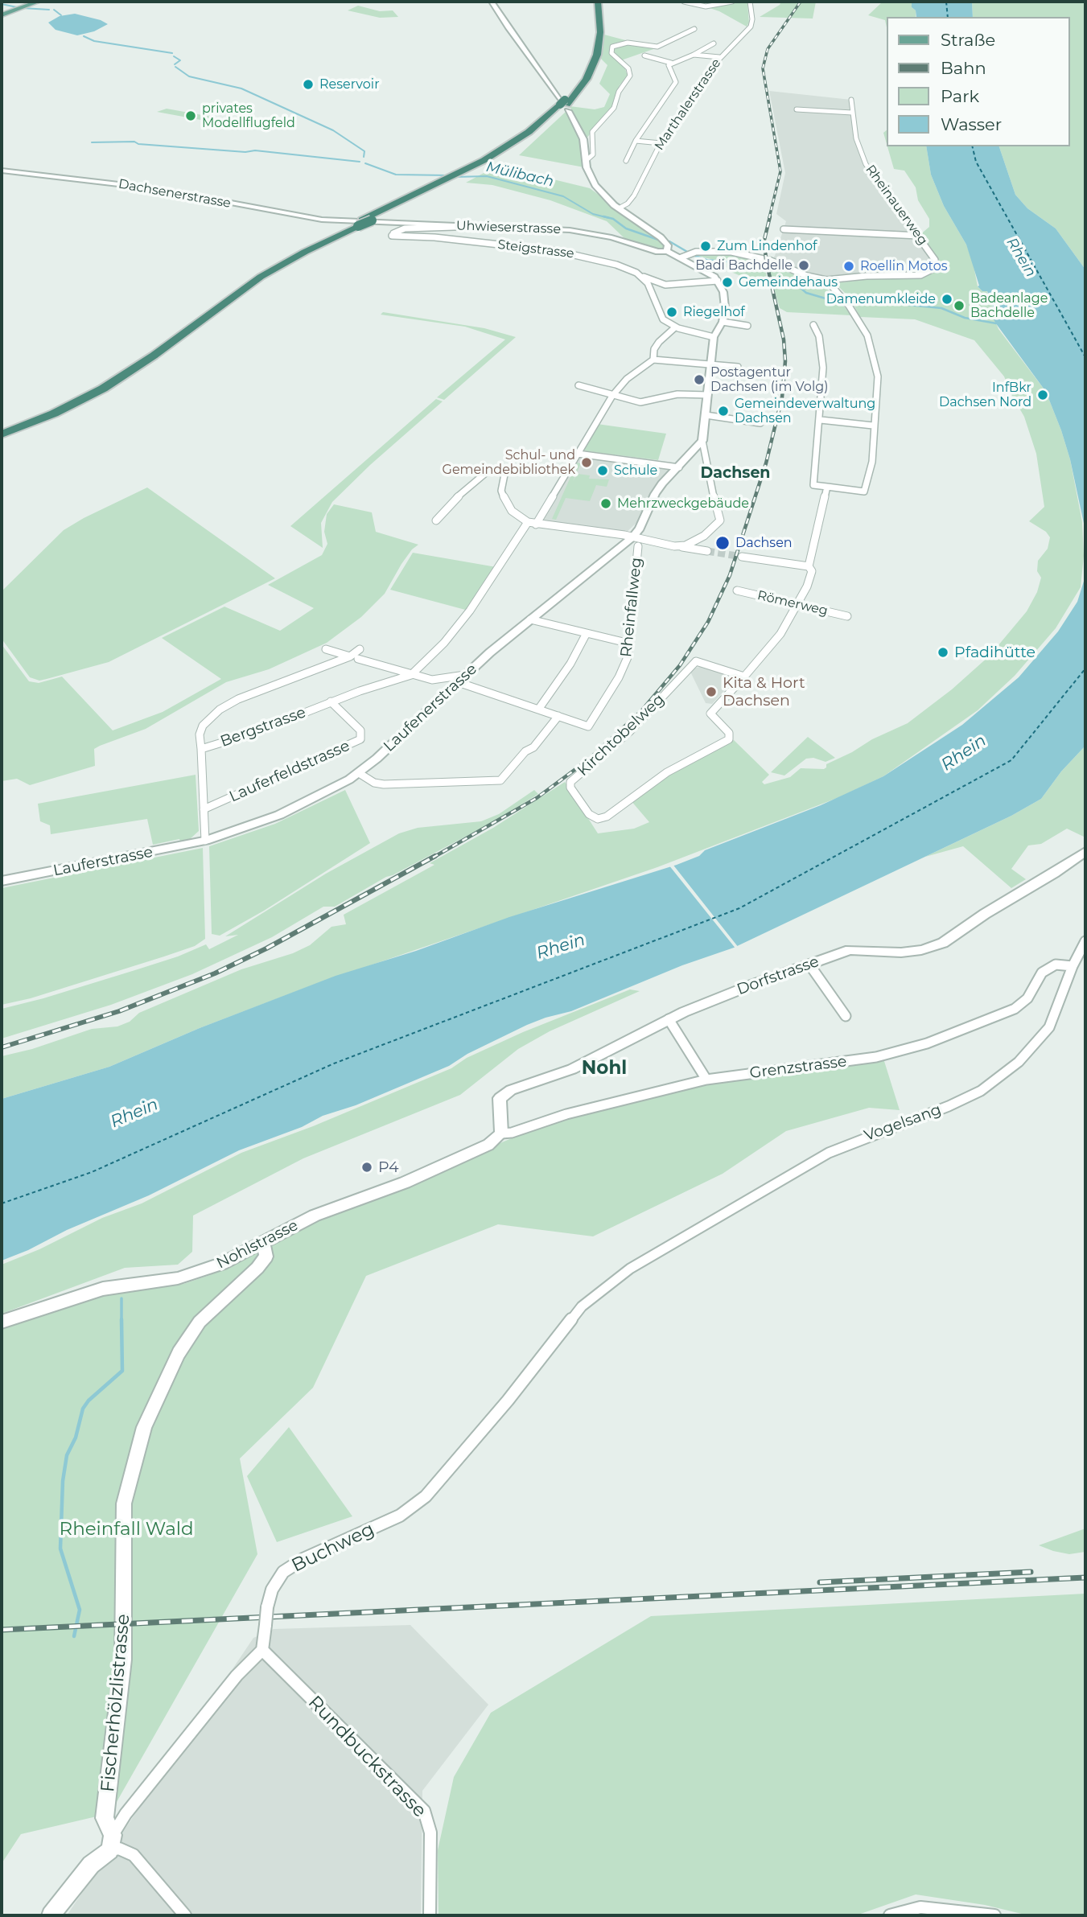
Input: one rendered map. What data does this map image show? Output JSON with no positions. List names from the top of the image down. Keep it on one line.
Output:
{"streets":{"street":["Marthalerstrasse","Dachsenerstrasse","Rheinauerweg","Uhwieserstrasse","Steigstrasse","Römerweg","Rheinfallweg","Laufenerstrasse","Bergstrasse","Kirchtobelweg","Lauferfeldstrasse","Lauferstrasse","Dorfstrasse","Grenzstrasse","Vogelsang","Nohlstrasse","Buchweg","Fischerhölzlistrasse","Rundbuckstrasse"]},"crossings":[["Dachsenerstrasse","Uhwieserstrasse"],["Uhwieserstrasse","Steigstrasse"],["Rheinfallweg","Laufenerstrasse"],["Laufenerstrasse","Bergstrasse"],["Laufenerstrasse","Lauferstrasse"],["Bergstrasse","Lauferfeldstrasse"],["Bergstrasse","Lauferstrasse"],["Dorfstrasse","Grenzstrasse"],["Dorfstrasse","Nohlstrasse"],["Grenzstrasse","Vogelsang"],["Grenzstrasse","Nohlstrasse"],["Vogelsang","Buchweg"],["Nohlstrasse","Fischerhölzlistrasse"],["Buchweg","Rundbuckstrasse"]],"districts":["Dachsen","Nohl"],"water":["Mülibach","Rhein"],"parks":["Rheinfall Wald"],"places":["Reservoir","privates Modellflugfeld","Zum Lindenhof","Badi Bachdelle","Roellin Motos","Gemeindehaus","Damenumkleide","Badeanlage Bachdelle","Riegelhof","Postagentur Dachsen (im Volg)","InfBkr Dachsen Nord","Gemeindeverwaltung Dachsen","Schul- und Gemeindebibliothek","Schule","Mehrzweckgebäude","Dachsen","Pfadihütte","Kita & Hort Dachsen","P4"],"legend":["Straße","Bahn","Park","Wasser"]}
